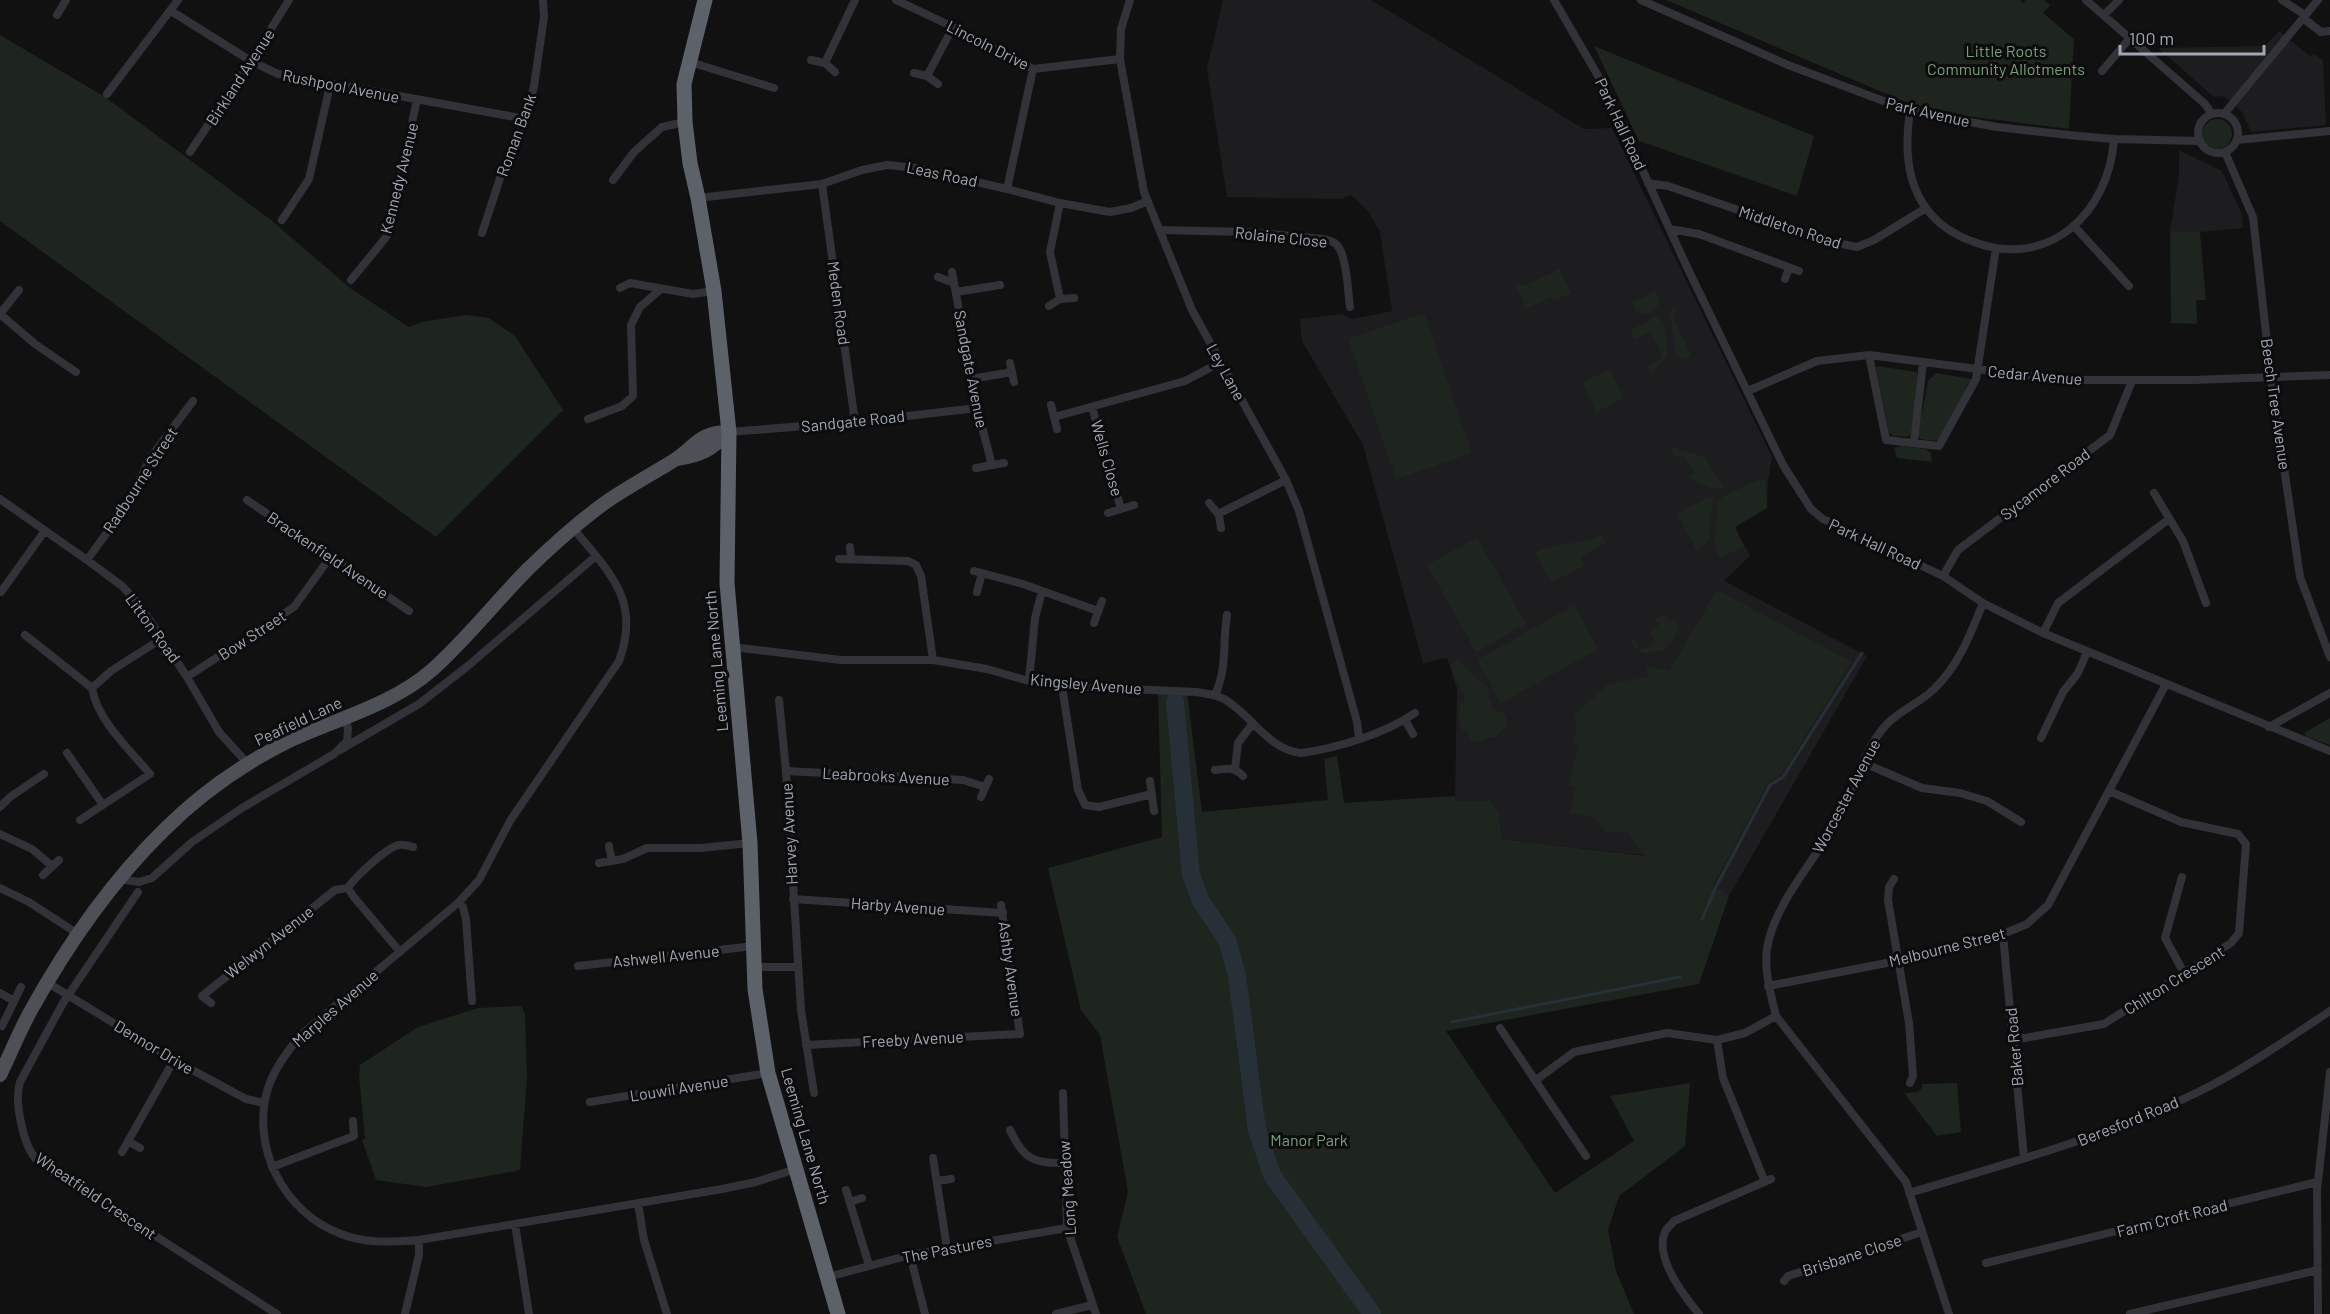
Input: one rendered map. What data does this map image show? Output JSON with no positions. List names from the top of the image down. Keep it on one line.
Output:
{"streets":{"highway":["Leeming Lane North"],"main road":["Peafield Lane"],"street":["Lincoln Drive","Birkland Avenue","Rushpool Avenue","Park Avenue","Park Hall Road","Roman Bank","Leas Road","Kennedy Avenue","Middleton Road","Rolaine Close","Meden Road","Sandgate Avenue","Ley Lane","Cedar Avenue","Beech Tree Avenue","Sandgate Road","Wells Close","Radbourne Street","Sycamore Road","Brackenfield Avenue","Litton Road","Bow Street","Kingsley Avenue","Leabrooks Avenue","Worcester Avenue","Harvey Avenue","Harby Avenue","Welwyn Avenue","Melbourne Street","Ashwell Avenue","Ashby Avenue","Chilton Crescent","Marples Avenue","Freeby Avenue","Dennor Drive","Baker Road","Louwil Avenue","Beresford Road","Long Meadow","Wheatfield Crescent","Farm Croft Road","The Pastures","Brisbane Close"]},"crossings":[["Lincoln Drive","Ley Lane"],["Birkland Avenue","Rushpool Avenue"],["Rushpool Avenue","Roman Bank"],["Rushpool Avenue","Kennedy Avenue"],["Park Avenue","Beech Tree Avenue"],["Park Hall Road","Middleton Road"],["Park Hall Road","Cedar Avenue"],["Park Hall Road","Sycamore Road"],["Park Hall Road","Worcester Avenue"],["Park Hall Road","Melbourne Street"],["Leas Road","Meden Road"],["Leas Road","Ley Lane"],["Leas Road","Leeming Lane North"],["Rolaine Close","Ley Lane"],["Meden Road","Sandgate Road"],["Sandgate Avenue","Sandgate Road"],["Ley Lane","Kingsley Avenue"],["Cedar Avenue","Beech Tree Avenue"],["Cedar Avenue","Sycamore Road"],["Sandgate Road","Leeming Lane North"],["Sandgate Road","Peafield Lane"],["Radbourne Street","Litton Road"],["Brackenfield Avenue","Bow Street"],["Litton Road","Bow Street"],["Litton Road","Peafield Lane"],["Leeming Lane North","Kingsley Avenue"],["Leeming Lane North","Peafield Lane"],["Leeming Lane North","Ashwell Avenue"],["Leeming Lane North","Marples Avenue"],["Leeming Lane North","Louwil Avenue"],["Leeming Lane North","The Pastures"],["Peafield Lane","Marples Avenue"],["Peafield Lane","Dennor Drive"],["Leabrooks Avenue","Harvey Avenue"],["Worcester Avenue","Melbourne Street"],["Worcester Avenue","Beresford Road"],["Worcester Avenue","Brisbane Close"],["Harvey Avenue","Harby Avenue"],["Harvey Avenue","Freeby Avenue"],["Harby Avenue","Ashby Avenue"],["Melbourne Street","Chilton Crescent"],["Melbourne Street","Baker Road"],["Ashby Avenue","Freeby Avenue"],["Chilton Crescent","Baker Road"],["Marples Avenue","Dennor Drive"],["Dennor Drive","Wheatfield Crescent"],["Baker Road","Beresford Road"],["Long Meadow","The Pastures"]],"parks":["Little Roots Community Allotments","Manor Park"],"scale_bar":"100 m"}
